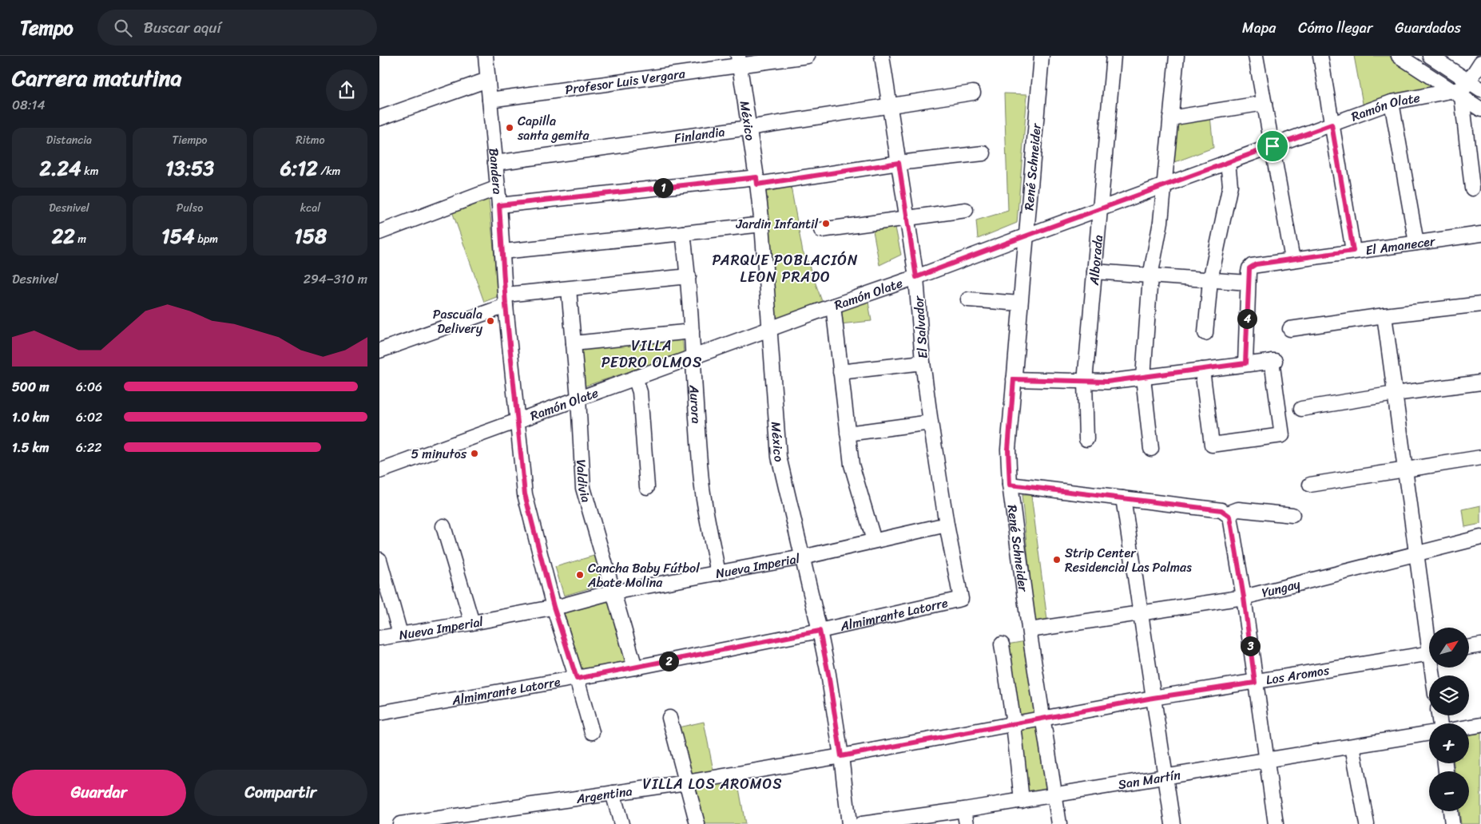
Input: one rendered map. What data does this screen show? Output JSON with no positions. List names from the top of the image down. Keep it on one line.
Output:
{"streets":{"street":["Profesor Luis Vergara","Ramón Olate","México","Finlandia","René Schneider","Bandera","El Amanecer","Alborada","El Salvador","Aurora","Valdivia","Nueva Imperial","Yungay","Almimrante Latorre","Los Aromos","San Martín","Argentina"]},"crossings":[["Profesor Luis Vergara","México"],["Profesor Luis Vergara","Bandera"],["Ramón Olate","México"],["Ramón Olate","René Schneider"],["Ramón Olate","Bandera"],["Ramón Olate","Alborada"],["Ramón Olate","El Salvador"],["Ramón Olate","Aurora"],["Ramón Olate","Valdivia"],["México","Finlandia"],["México","Nueva Imperial"],["México","Almimrante Latorre"],["México","Argentina"],["Finlandia","Bandera"],["Finlandia","El Salvador"],["René Schneider","Yungay"],["René Schneider","Los Aromos"],["René Schneider","San Martín"],["René Schneider","Argentina"],["Bandera","Nueva Imperial"],["Bandera","Almimrante Latorre"],["El Salvador","Nueva Imperial"],["El Salvador","Almimrante Latorre"],["Aurora","Nueva Imperial"],["Valdivia","Nueva Imperial"],["Valdivia","Almimrante Latorre"],["Los Aromos","Argentina"]],"districts":["PARQUE POBLACIÓN LEON PRADO","VILLA PEDRO OLMOS","VILLA LOS AROMOS"],"places":["Capilla santa gemita","Jardin Infantil","Pascuala Delivery","5 minutos","Strip Center Residencial Las Palmas","Cancha Baby Fútbol Abate Molina"],"north":"top right","page":{"header":"Tempo","search":"Buscar aquí","nav":["Mapa","Cómo llegar","Guardados"],"heading":["Carrera matutina","08:14"],"stats":[["Distancia","2.24 km"],["Tiempo","13:53"],["Ritmo","6:12 /km"],["Desnivel","22 m"],["Pulso","154 bpm"],["kcal","158"]],"pins":["1","4","3","2"],"chart":["Desnivel","294–310 m"],"list":[{"name":"500 m","note":"6:06"},{"name":"1.0 km","note":"6:02"},{"name":"1.5 km","note":"6:22"}],"map_buttons":["+","−"],"buttons":["Guardar","Compartir"]}}
